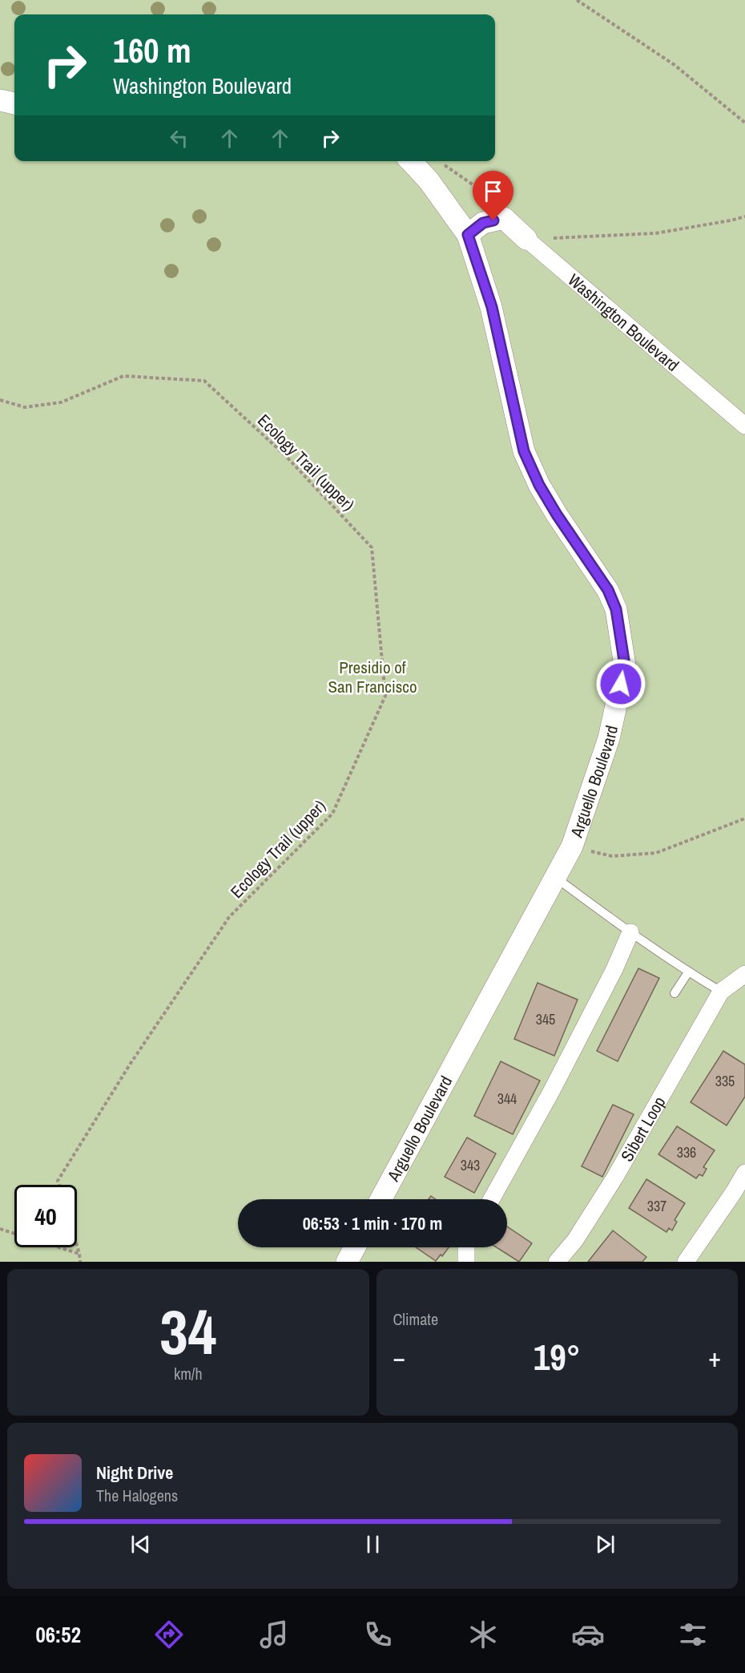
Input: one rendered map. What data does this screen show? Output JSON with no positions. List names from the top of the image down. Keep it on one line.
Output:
{"streets":{"street":["Washington Boulevard","Arguello Boulevard","Sibert Loop"],"path":["Ecology Trail (upper)"]},"parks":["Presidio of San Francisco"],"house_numbers":["345","335","344","336","343","337"],"page":{"turn":["160 m","Washington Boulevard"],"limit":"40","trip":"06:53 · 1 min · 170 m","tile":[["34","km/h"],"Climate"],"heat":["−","19°","+"],"song":["Night Drive","The Halogens"],"tabs":"06:52"}}
